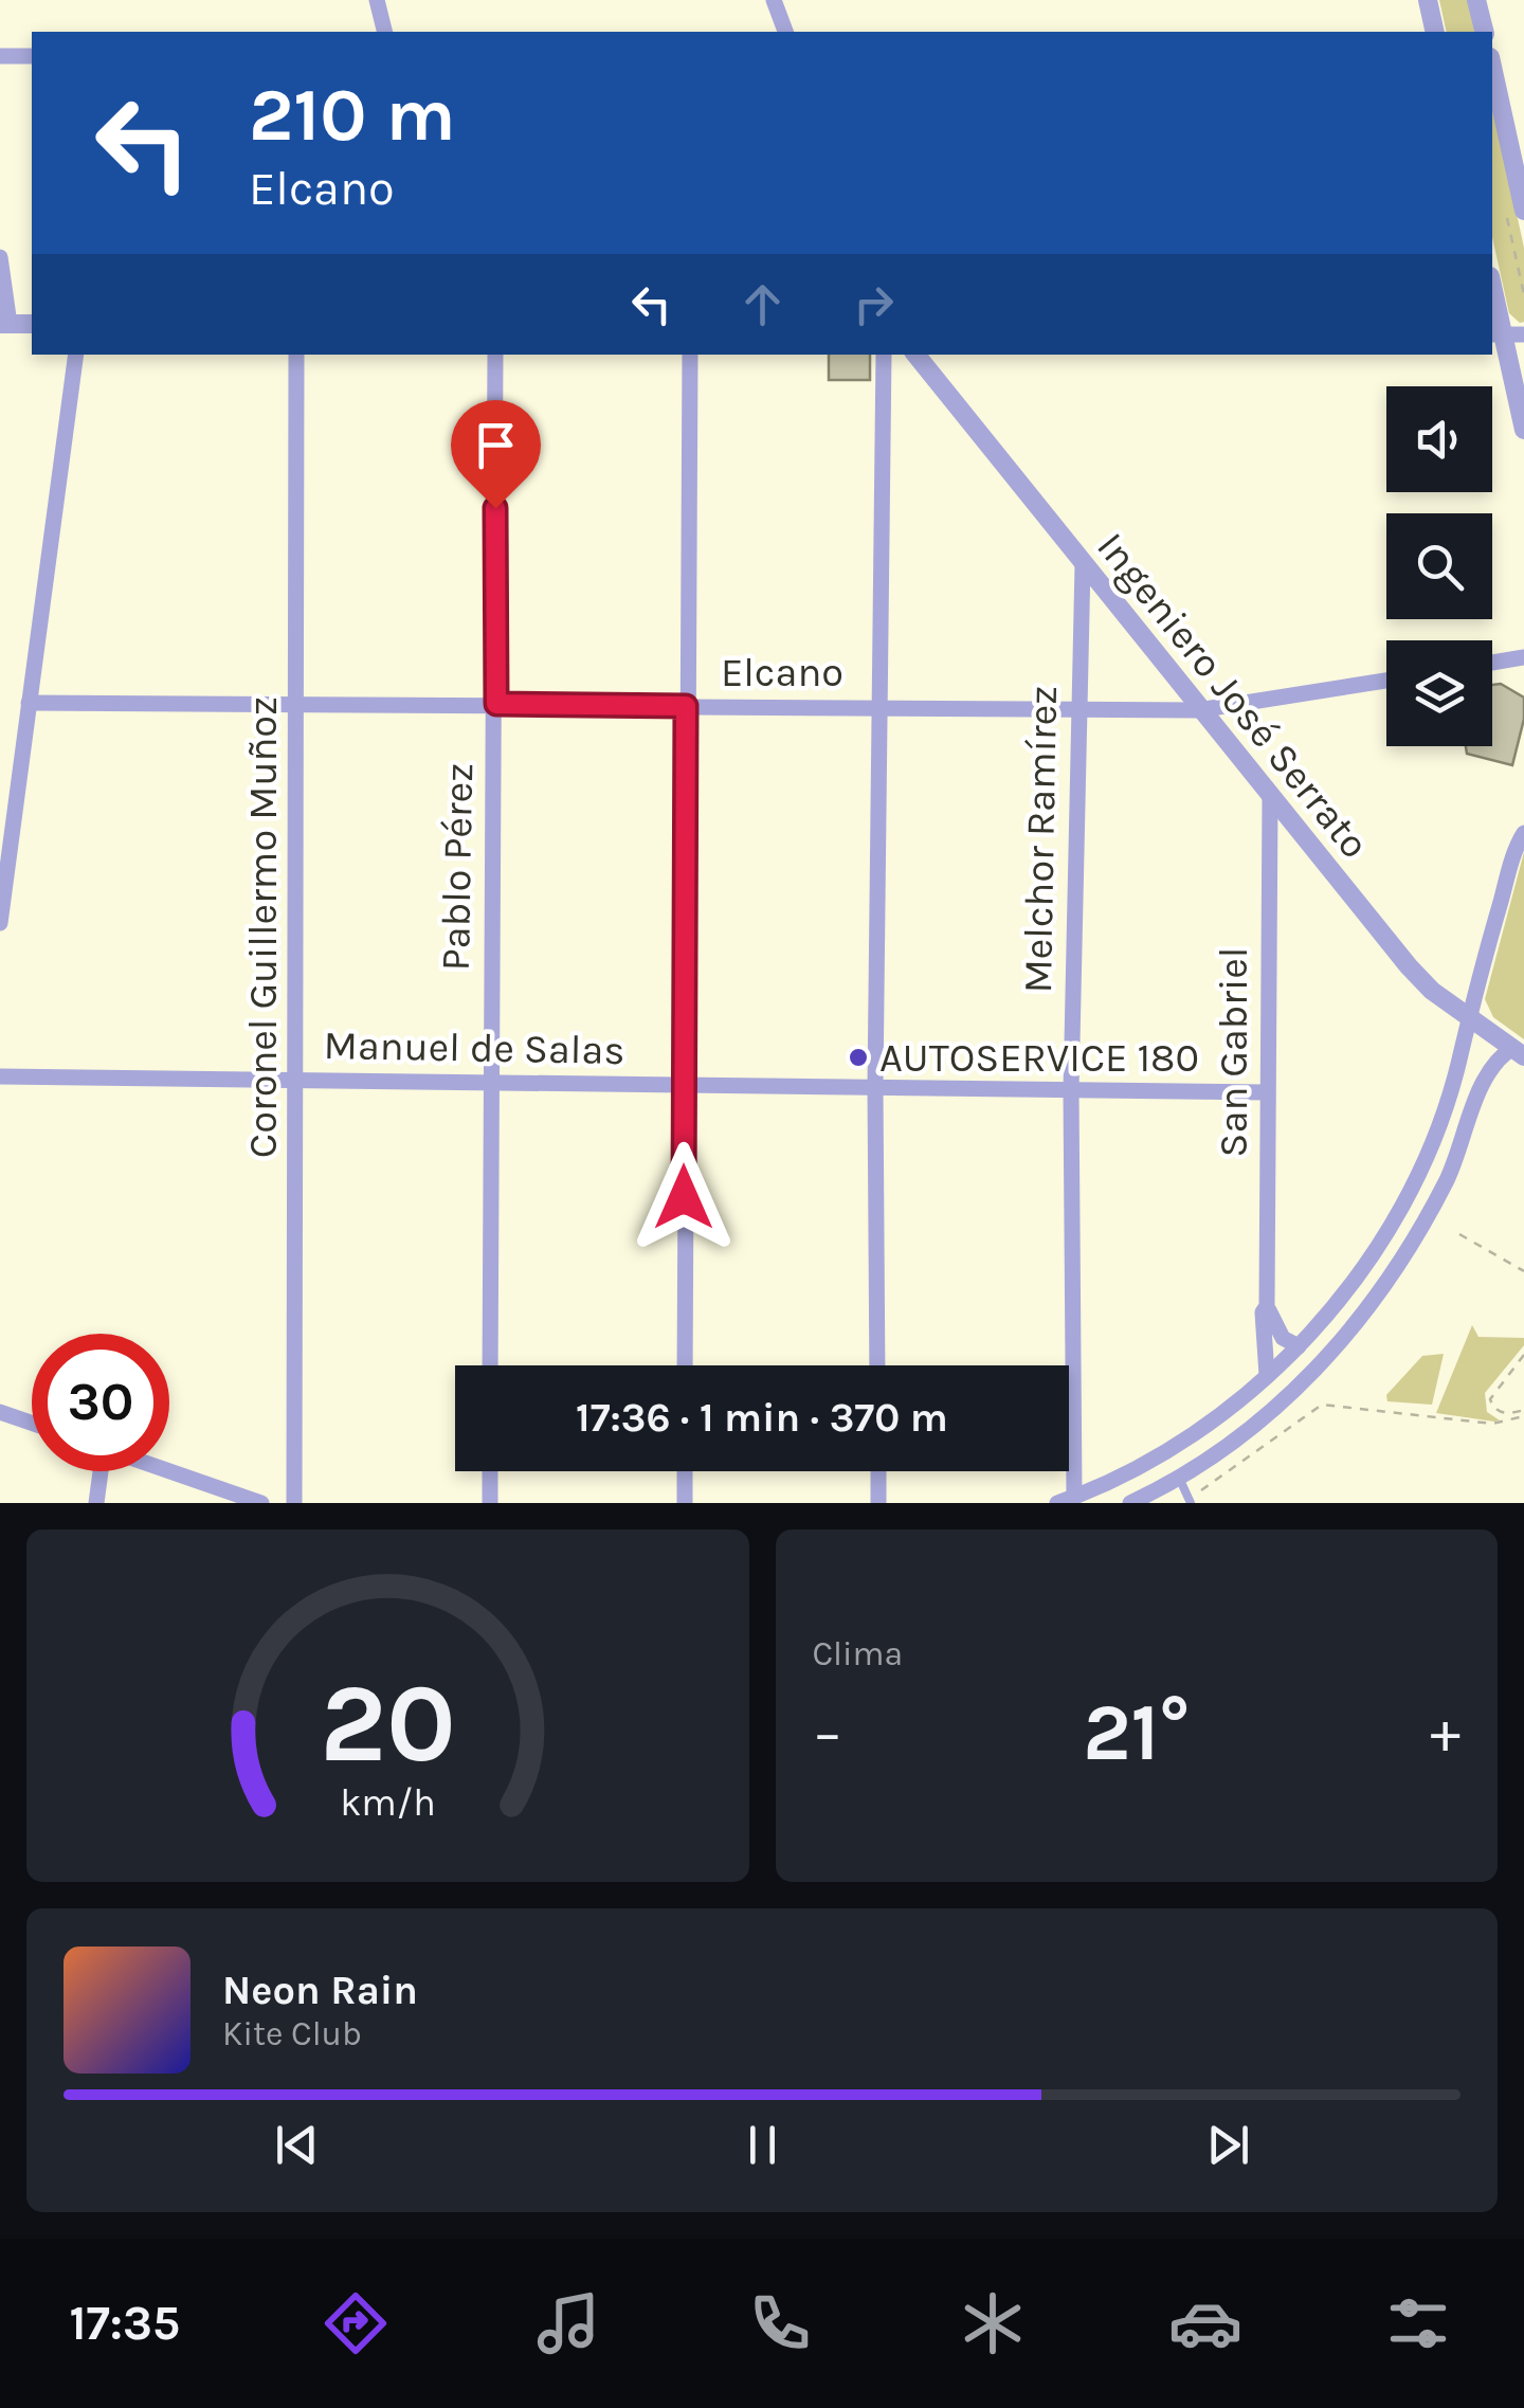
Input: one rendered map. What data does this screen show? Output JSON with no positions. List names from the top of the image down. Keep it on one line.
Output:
{"streets":{"street":["Elcano","Ingeniero José Serrato","Melchor Ramírez","Pablo Pérez","Coronel Guillermo Muñoz","Manuel de Salas","San Gabriel"]},"crossings":[["Elcano","Ingeniero José Serrato"],["Elcano","Melchor Ramírez"],["Elcano","Pablo Pérez"],["Elcano","Coronel Guillermo Muñoz"],["Ingeniero José Serrato","Melchor Ramírez"],["Ingeniero José Serrato","San Gabriel"],["Melchor Ramírez","Manuel de Salas"],["Pablo Pérez","Manuel de Salas"],["Coronel Guillermo Muñoz","Manuel de Salas"],["Manuel de Salas","San Gabriel"]],"places":["AUTOSERVICE 180"],"page":{"turn":["210 m","Elcano"],"limit":"30","trip":"17:36 · 1 min · 370 m","tile":"Clima","heat":["−","21°","+"],"song":["Neon Rain","Kite Club"],"tabs":"17:35","gauge":["20","km/h"]}}
